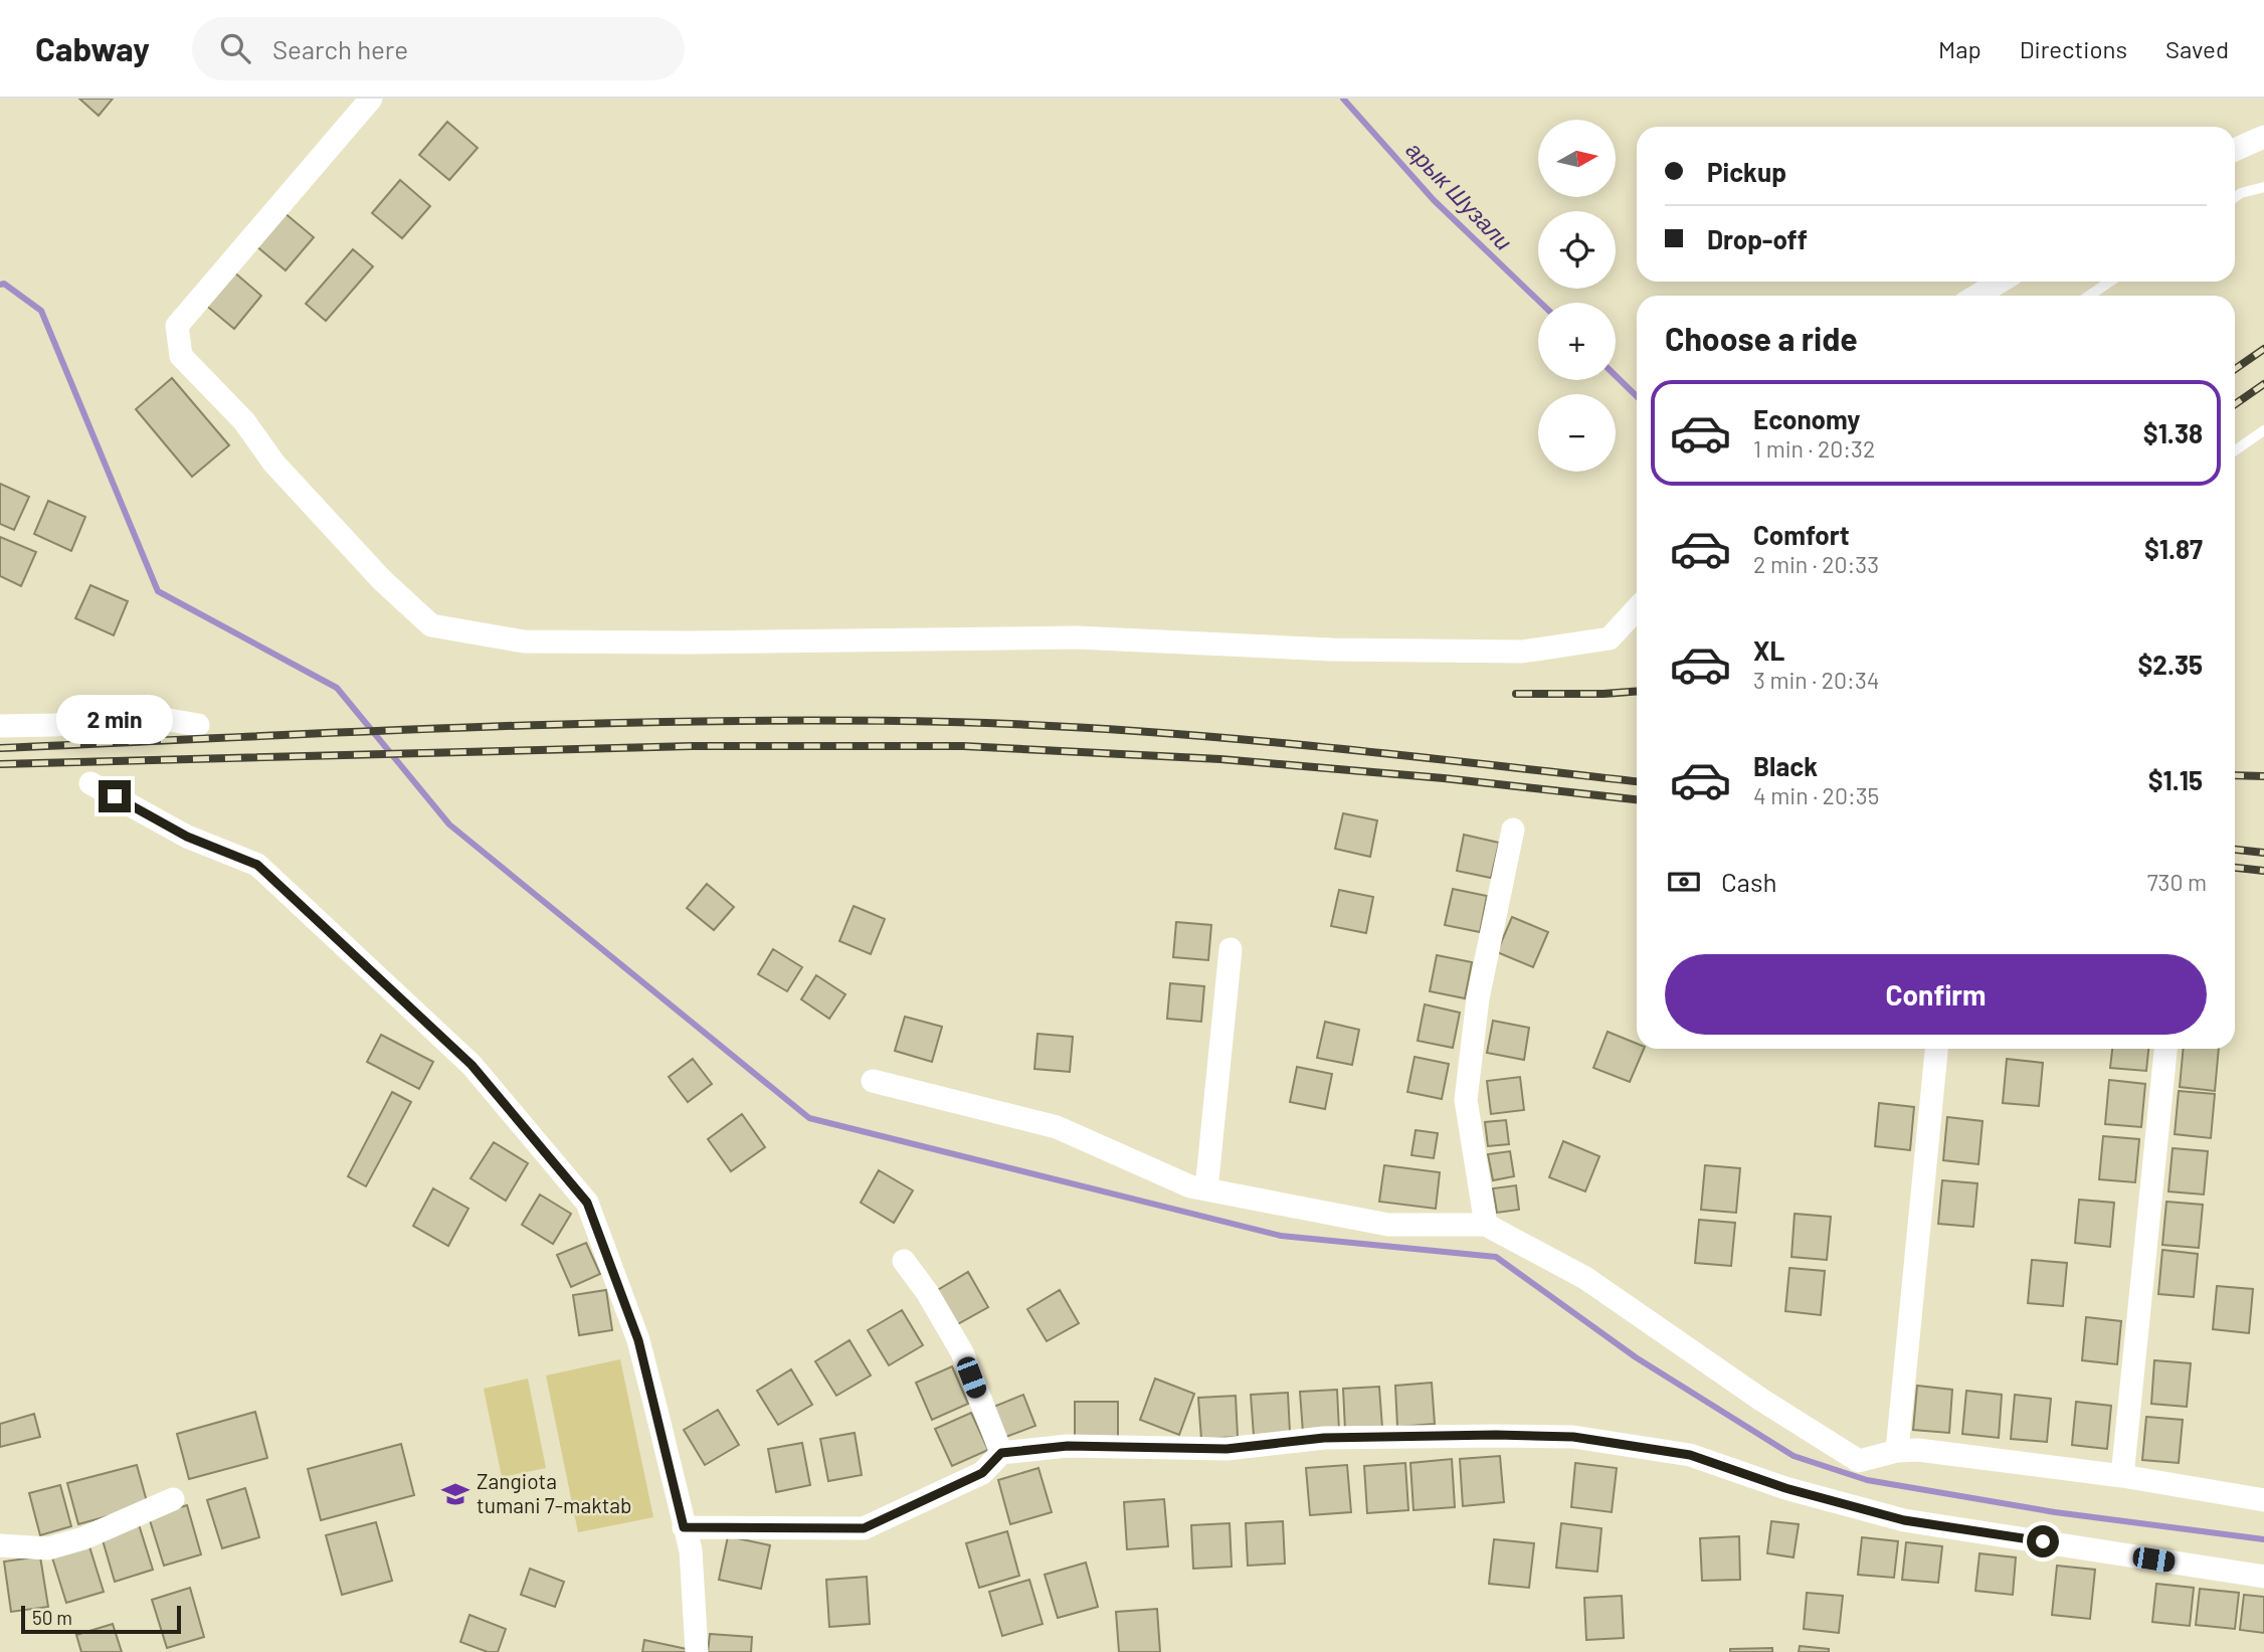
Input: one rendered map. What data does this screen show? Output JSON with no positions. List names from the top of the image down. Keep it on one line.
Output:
{"water":["арык Шузали"],"places":{"school or university":["Zangiota tumani 7-maktab"]},"scale_bar":"50 m","north":"right","page":{"header":"Cabway","search":"Search here","nav":["Map","Directions","Saved"],"map_buttons":["+","−"],"banner":["Pickup","Drop-off"],"heading":"Choose a ride","list":[{"name":"Economy","note":"1 min · 20:32","value":"$1.38"},{"name":"Comfort","note":"2 min · 20:33","value":"$1.87"},{"name":"XL","note":"3 min · 20:34","value":"$2.35"},{"name":"Black","note":"4 min · 20:35","value":"$1.15"}],"bubble":"2 min","pay":["Cash","730 m"],"buttons":"Confirm","scale":"50 m"}}
